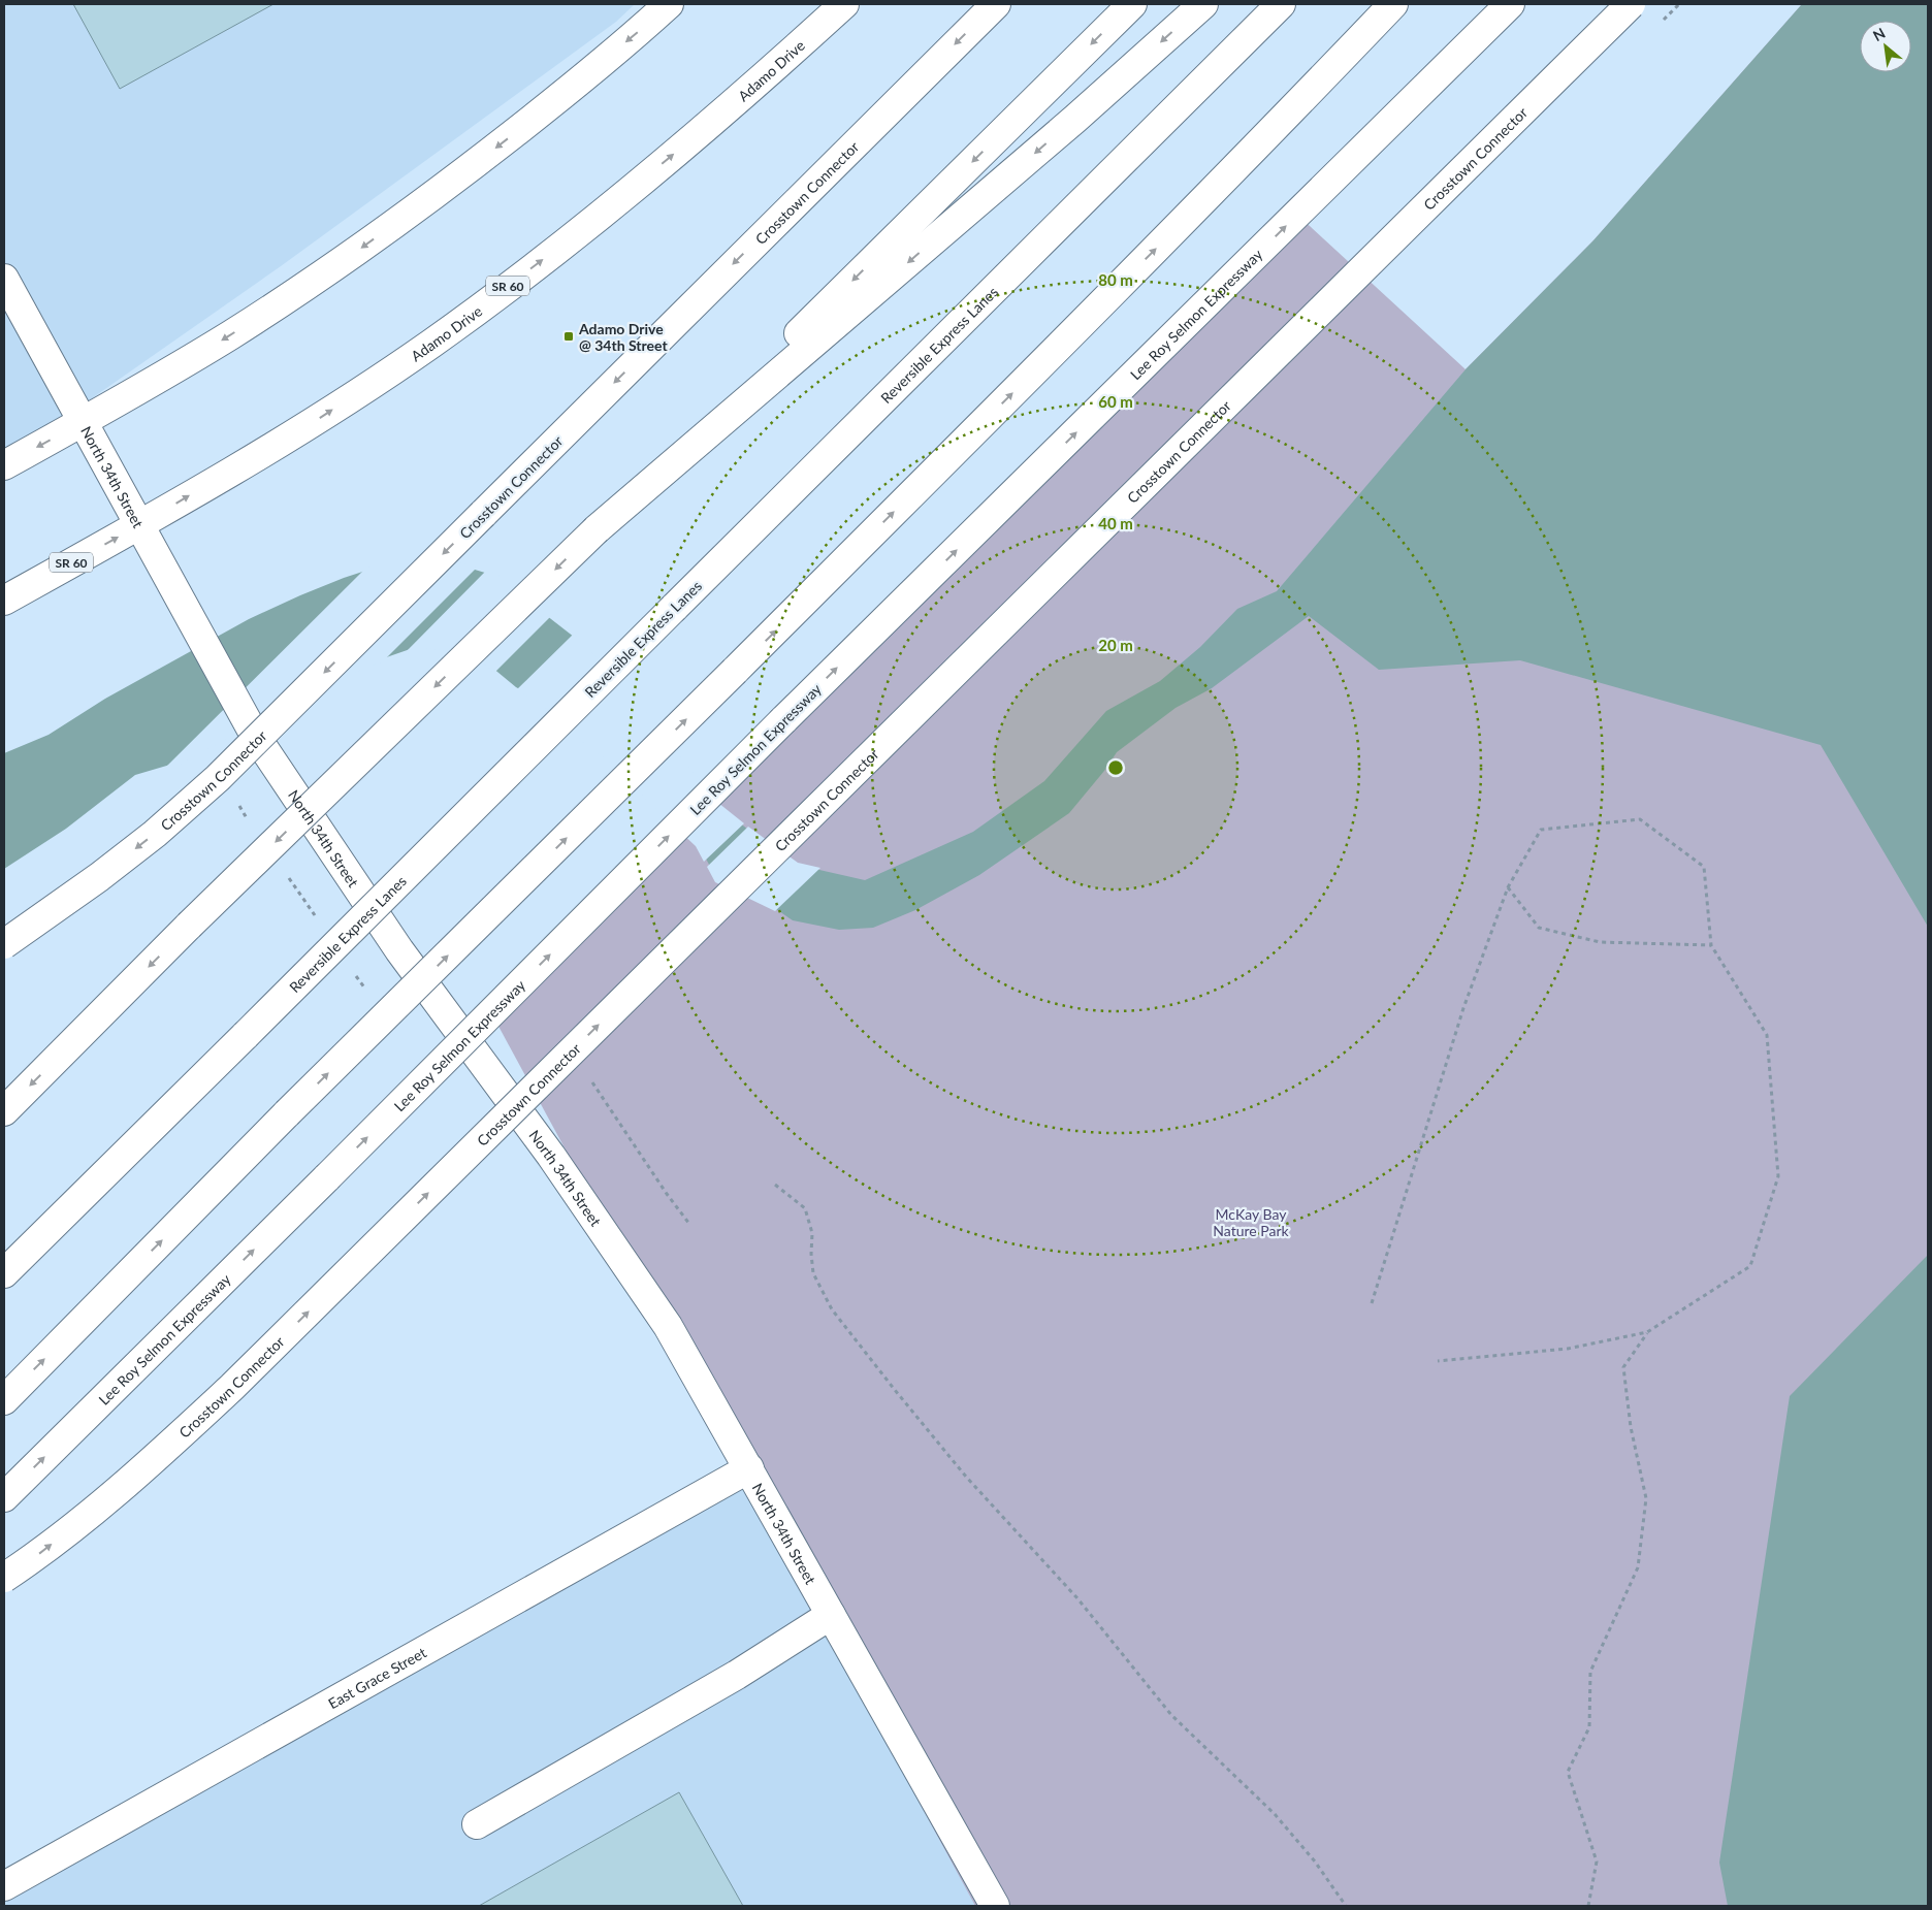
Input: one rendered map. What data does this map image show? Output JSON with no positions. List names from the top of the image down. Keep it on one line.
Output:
{"streets":{"main road":["Adamo Drive","Crosstown Connector","SR 60","Lee Roy Selmon Expressway","Reversible Express Lanes","North 34th Street","East Grace Street"]},"crossings":[["Adamo Drive","North 34th Street"],["North 34th Street","East Grace Street"]],"parks":["McKay Bay Nature Park"],"places":{"transit":["Adamo Drive @ 34th Street"]},"north":"top left","rings":["80 m","60 m","40 m","20 m"]}
